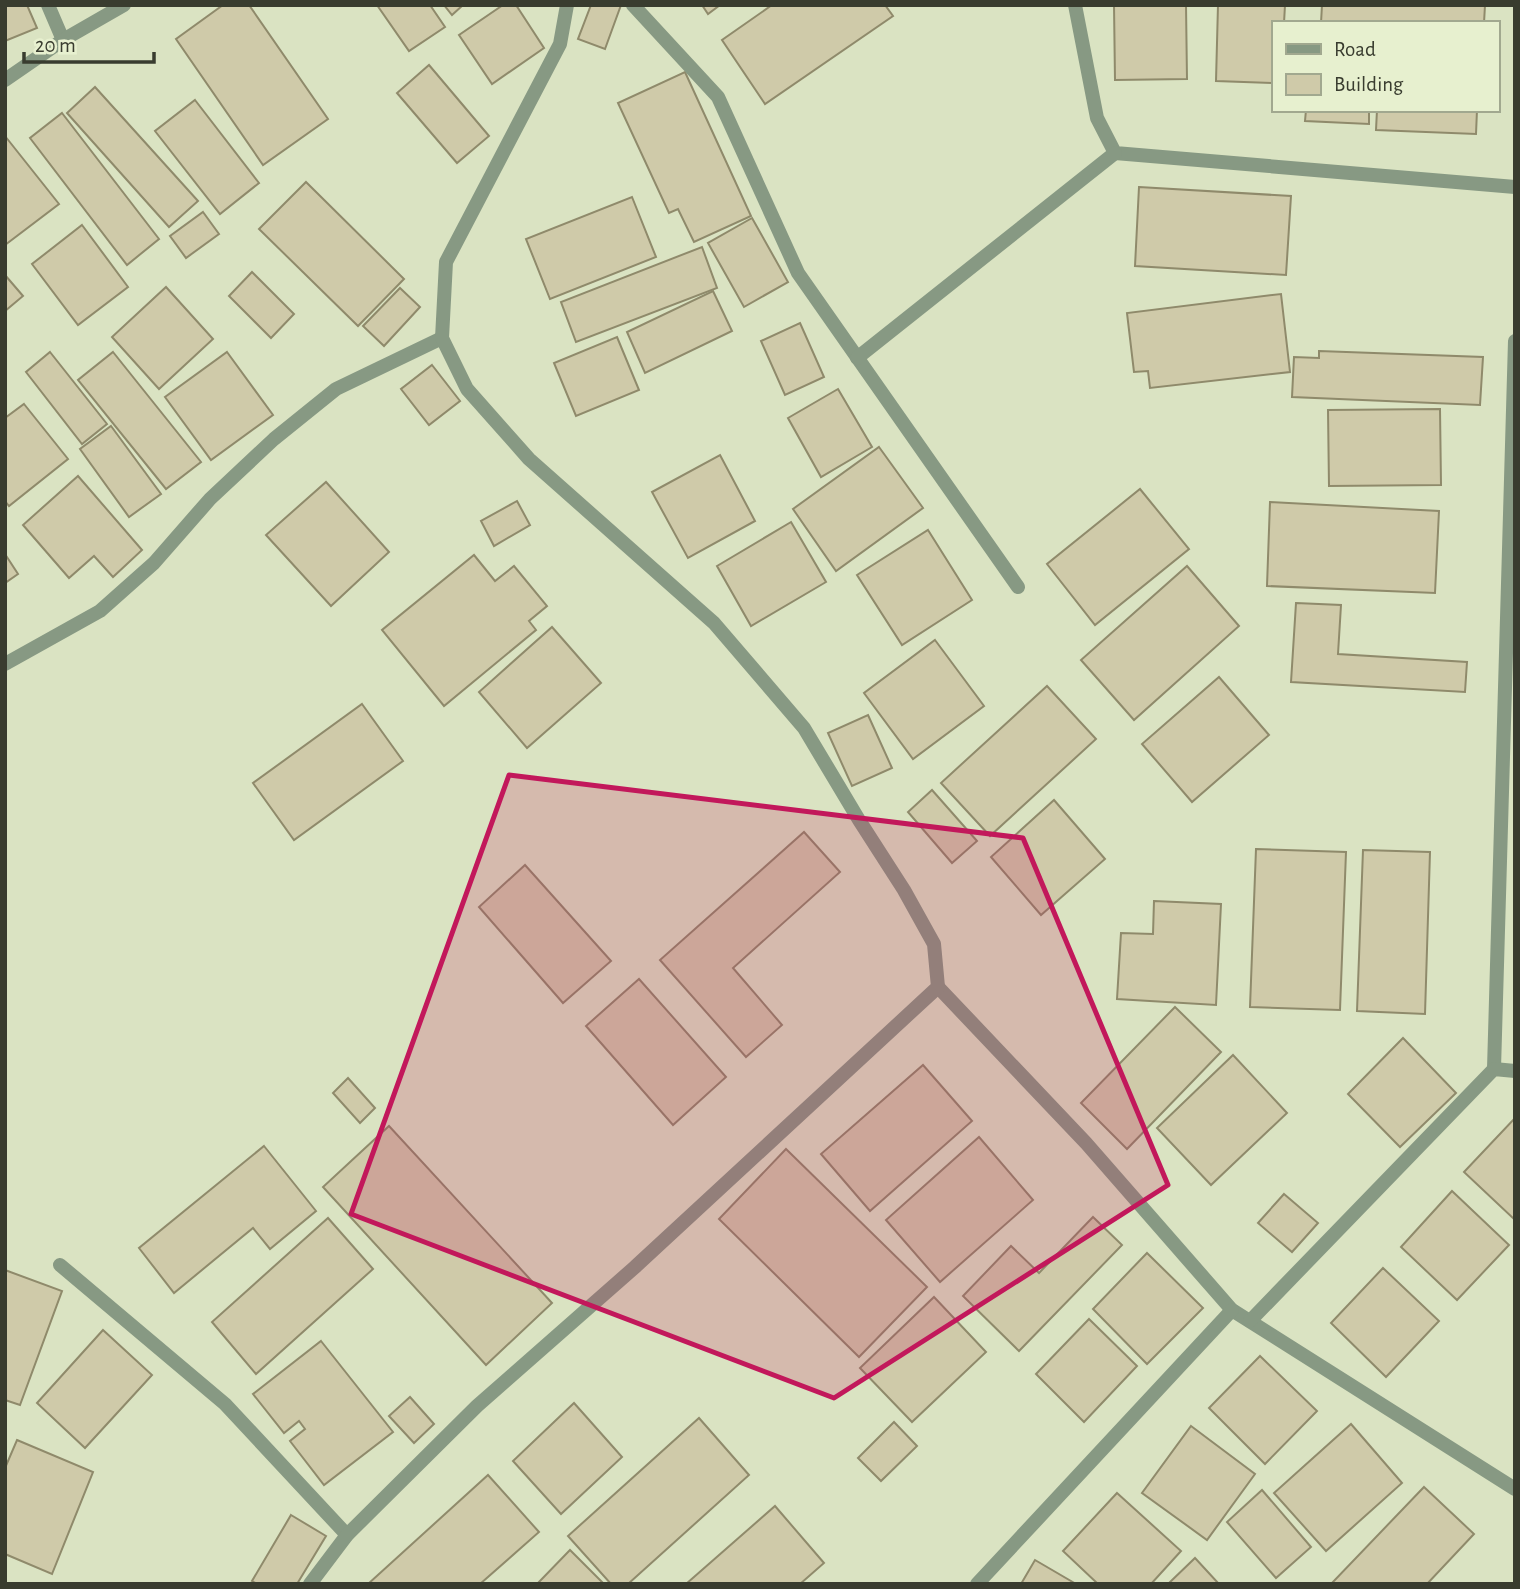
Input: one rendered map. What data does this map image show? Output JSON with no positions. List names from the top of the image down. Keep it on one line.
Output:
{"legend":["Road","Building"],"scale_bar":"20 m"}
